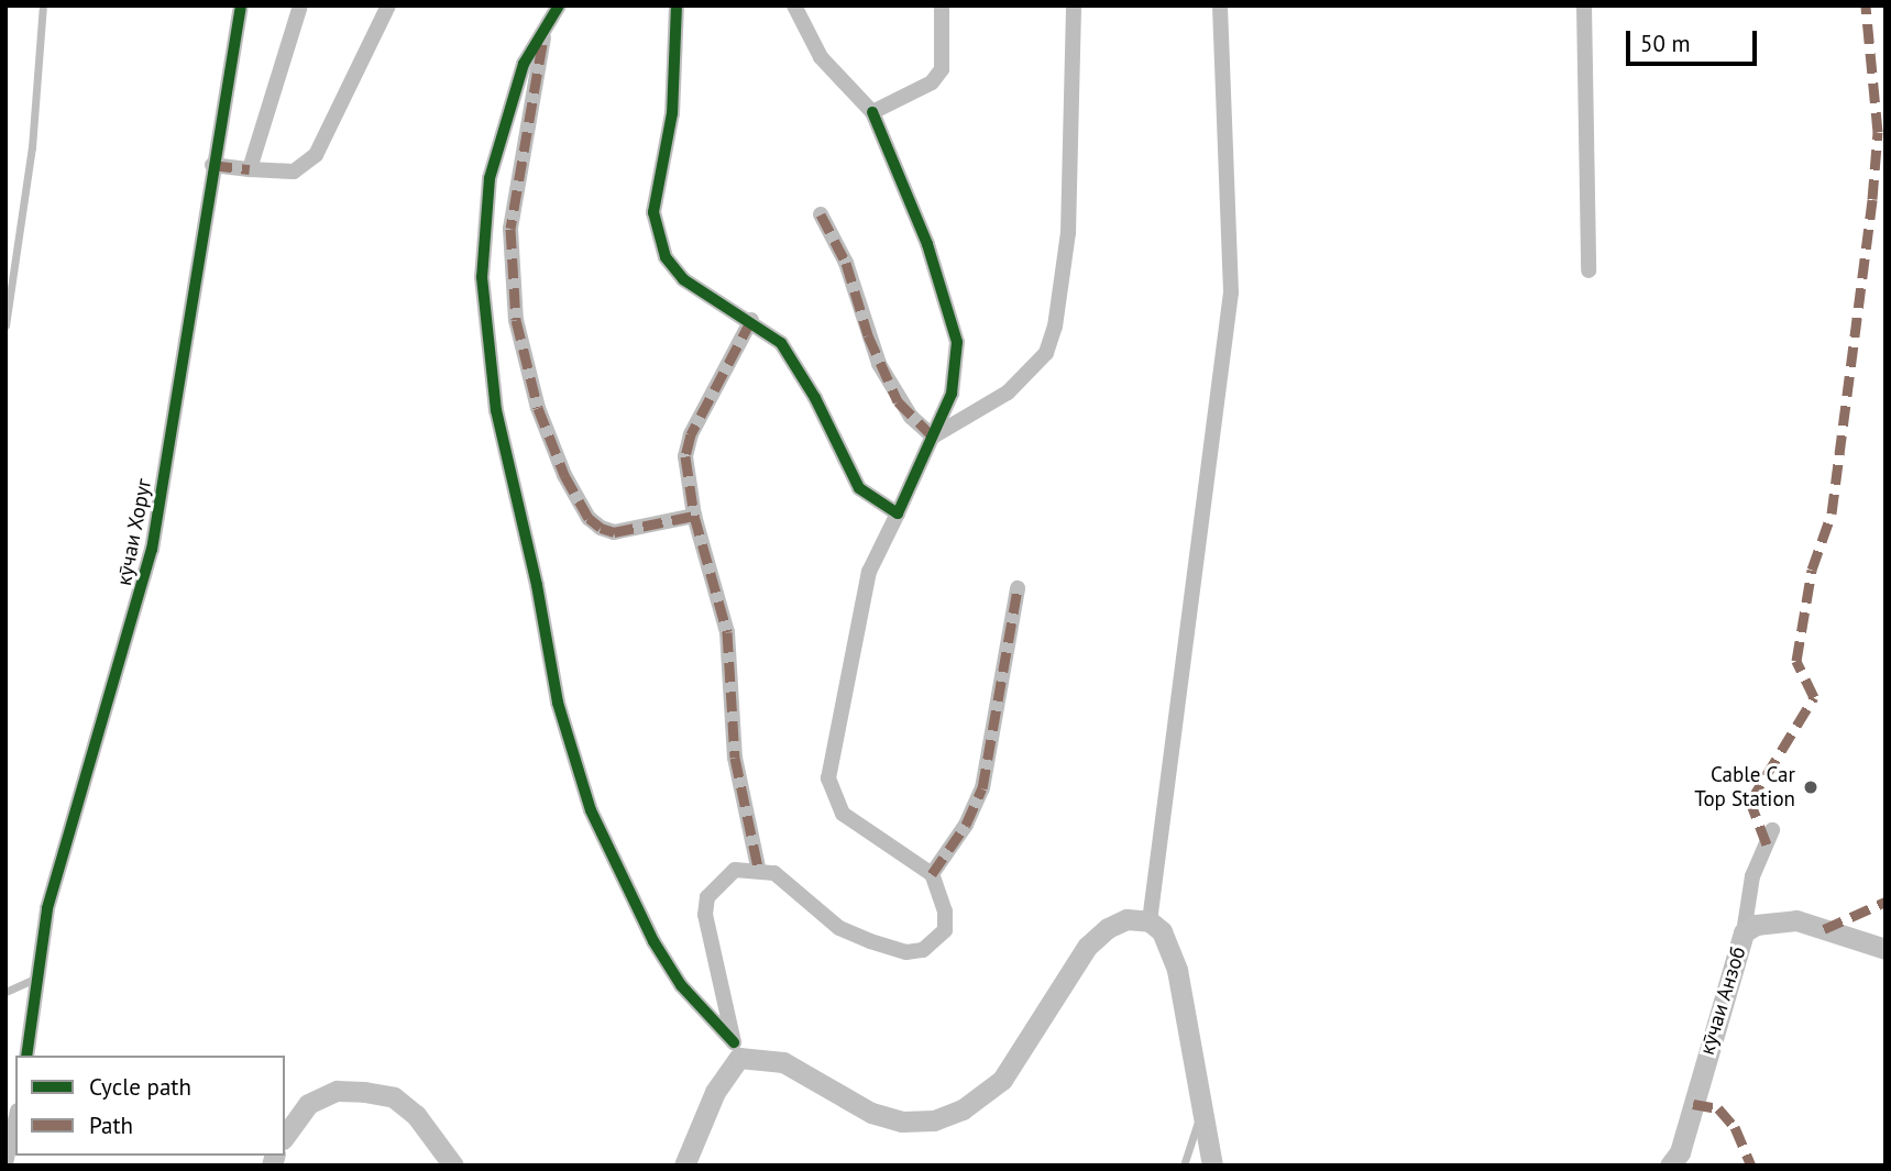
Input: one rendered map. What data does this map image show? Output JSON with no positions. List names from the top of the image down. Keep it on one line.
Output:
{"streets":{"street":["кӯчаи Хоруг","кӯчаи Анзоб"]},"places":["Cable Car Top Station"],"legend":["Cycle path","Path"],"scale_bar":"50 m"}
